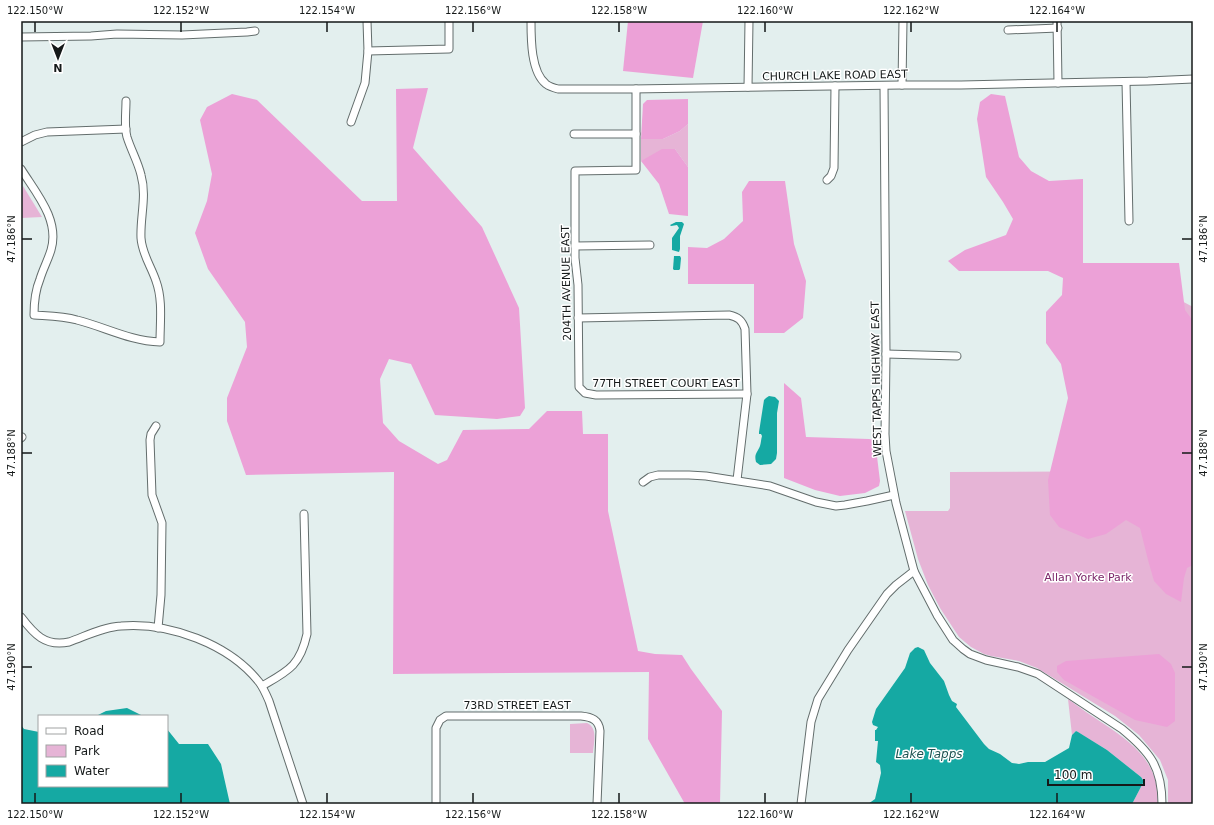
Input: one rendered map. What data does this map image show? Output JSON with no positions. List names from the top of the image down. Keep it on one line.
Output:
{"streets":{"street":["CHURCH LAKE ROAD EAST","204TH AVENUE EAST","WEST TAPPS HIGHWAY EAST","77TH STREET COURT EAST","73RD STREET EAST"]},"crossings":[["CHURCH LAKE ROAD EAST","WEST TAPPS HIGHWAY EAST"],["204TH AVENUE EAST","77TH STREET COURT EAST"]],"water":["Lake Tapps"],"parks":["Allan Yorke Park"],"legend":["Road","Park","Water"],"scale_bar":"100 m","north":"bottom","coordinates":["122.150°W","122.152°W","122.154°W","122.156°W","122.158°W","122.160°W","122.162°W","122.164°W","47.186°N","47.188°N","47.190°N"]}
